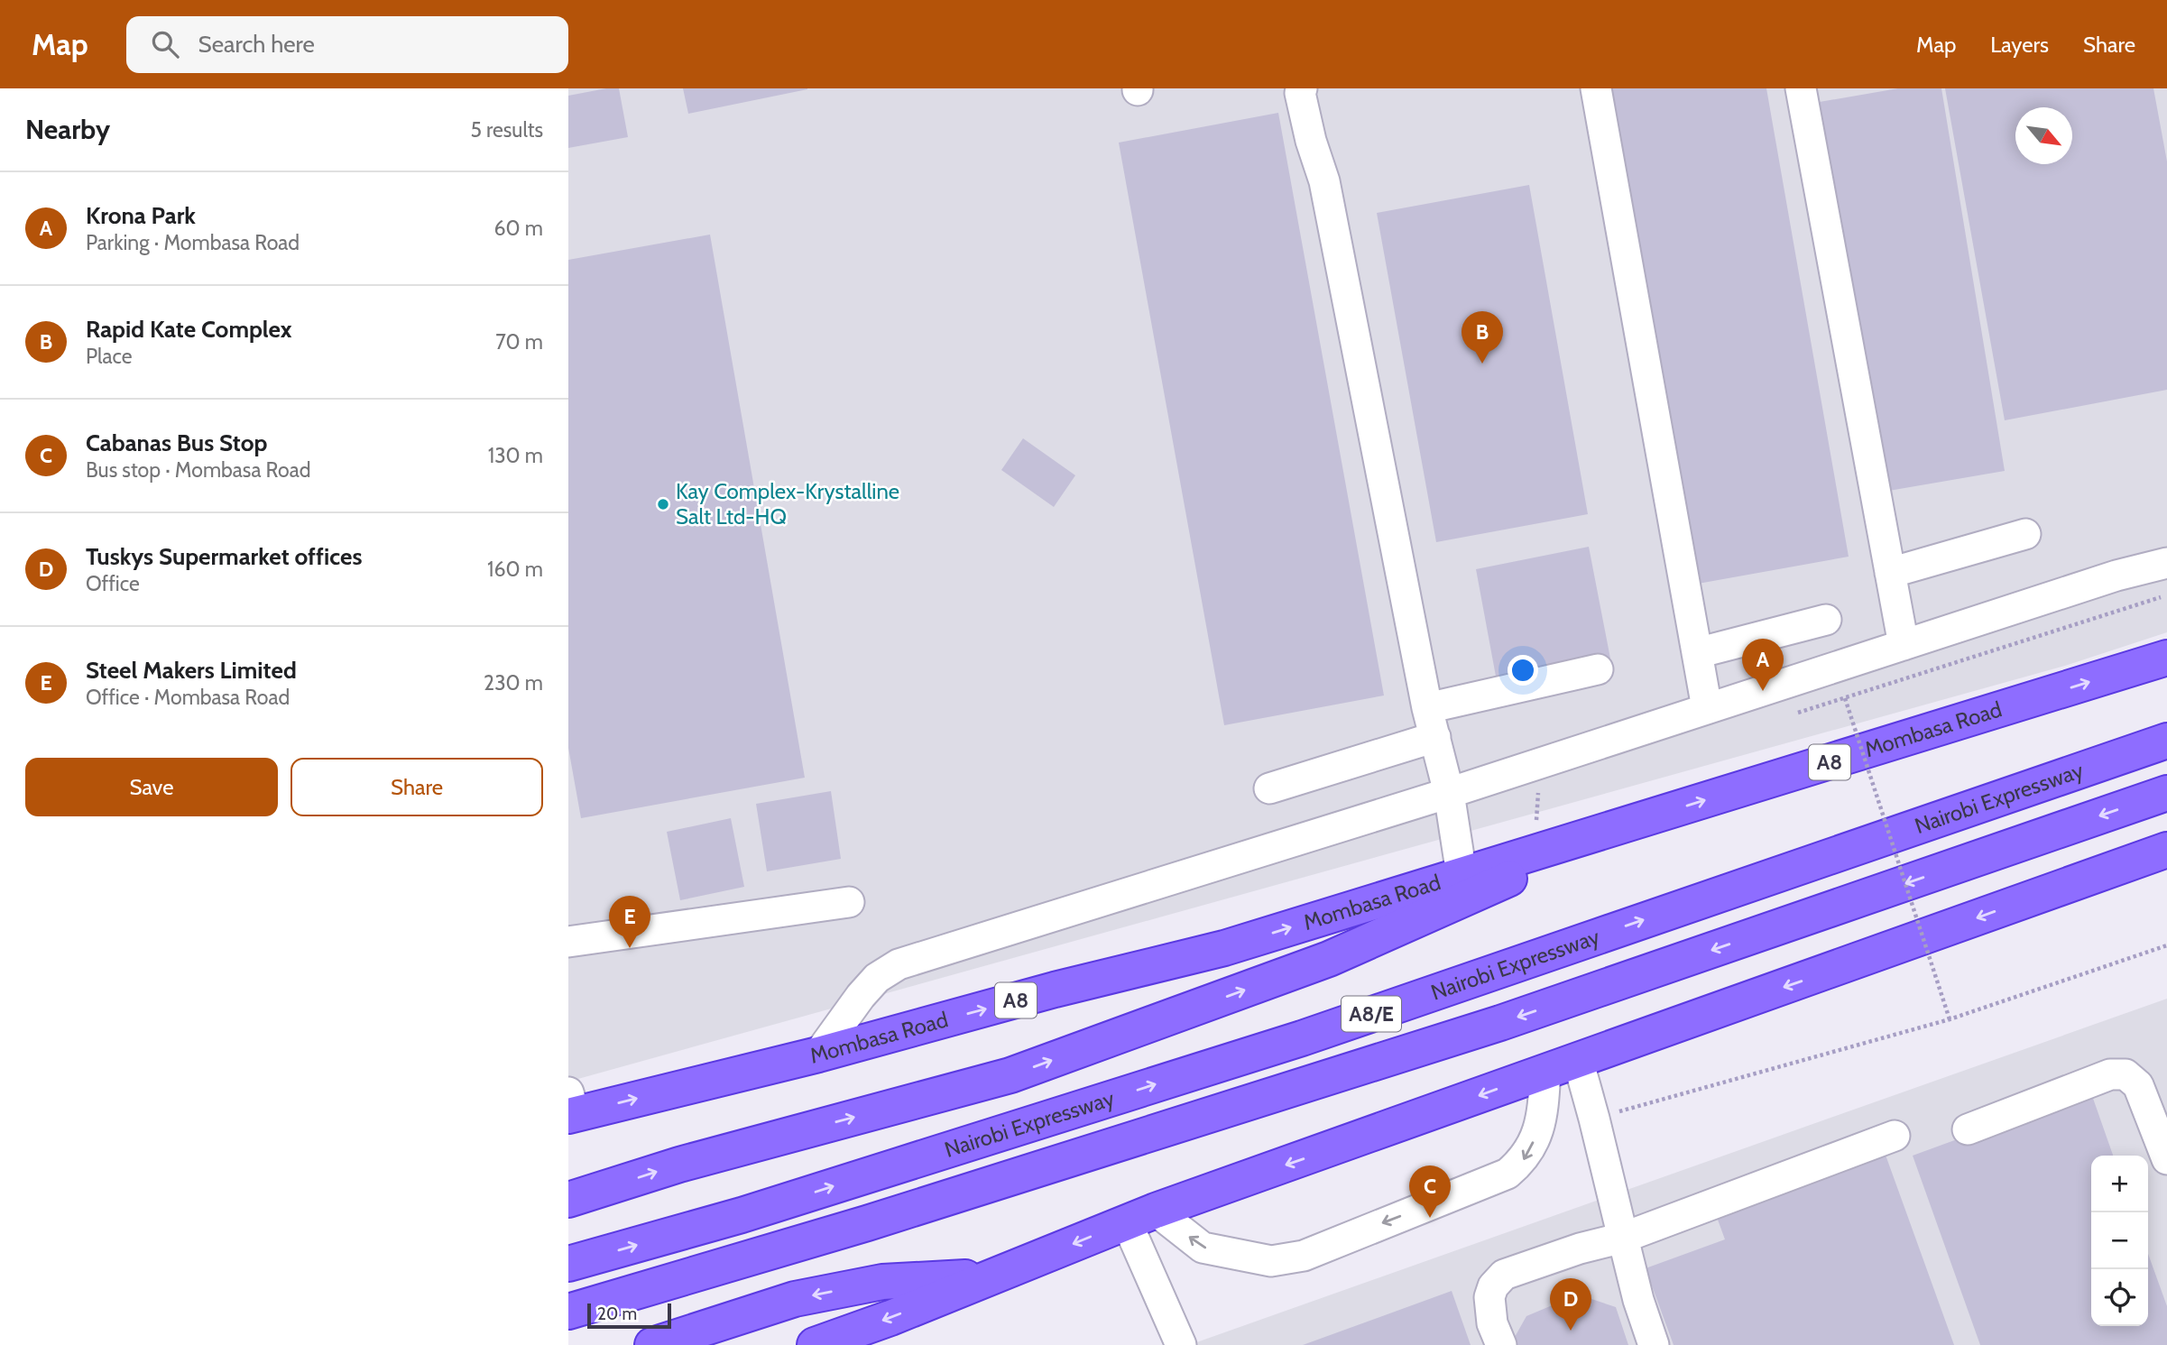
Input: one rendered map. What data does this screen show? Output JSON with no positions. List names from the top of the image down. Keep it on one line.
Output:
{"streets":{"highway":["Mombasa Road","A8","Nairobi Expressway","A8/E"]},"places":["Kay Complex-Krystalline Salt Ltd-HQ"],"scale_bar":"20 m","north":"bottom right","page":{"header":"Map","search":"Search here","nav":["Map","Layers","Share"],"heading":["Nearby","5 results"],"list":[{"mark":"A","name":"Krona Park","note":"Parking · Mombasa Road","value":"60 m"},{"mark":"B","name":"Rapid Kate Complex","note":"Place","value":"70 m"},{"mark":"C","name":"Cabanas Bus Stop","note":"Bus stop · Mombasa Road","value":"130 m"},{"mark":"D","name":"Tuskys Supermarket offices","note":"Office","value":"160 m"},{"mark":"E","name":"Steel Makers Limited","note":"Office · Mombasa Road","value":"230 m"}],"pins":["B","A","E","C","D"],"buttons":["Save","Share"],"map_buttons":["+","−"],"scale":"20 m"}}
